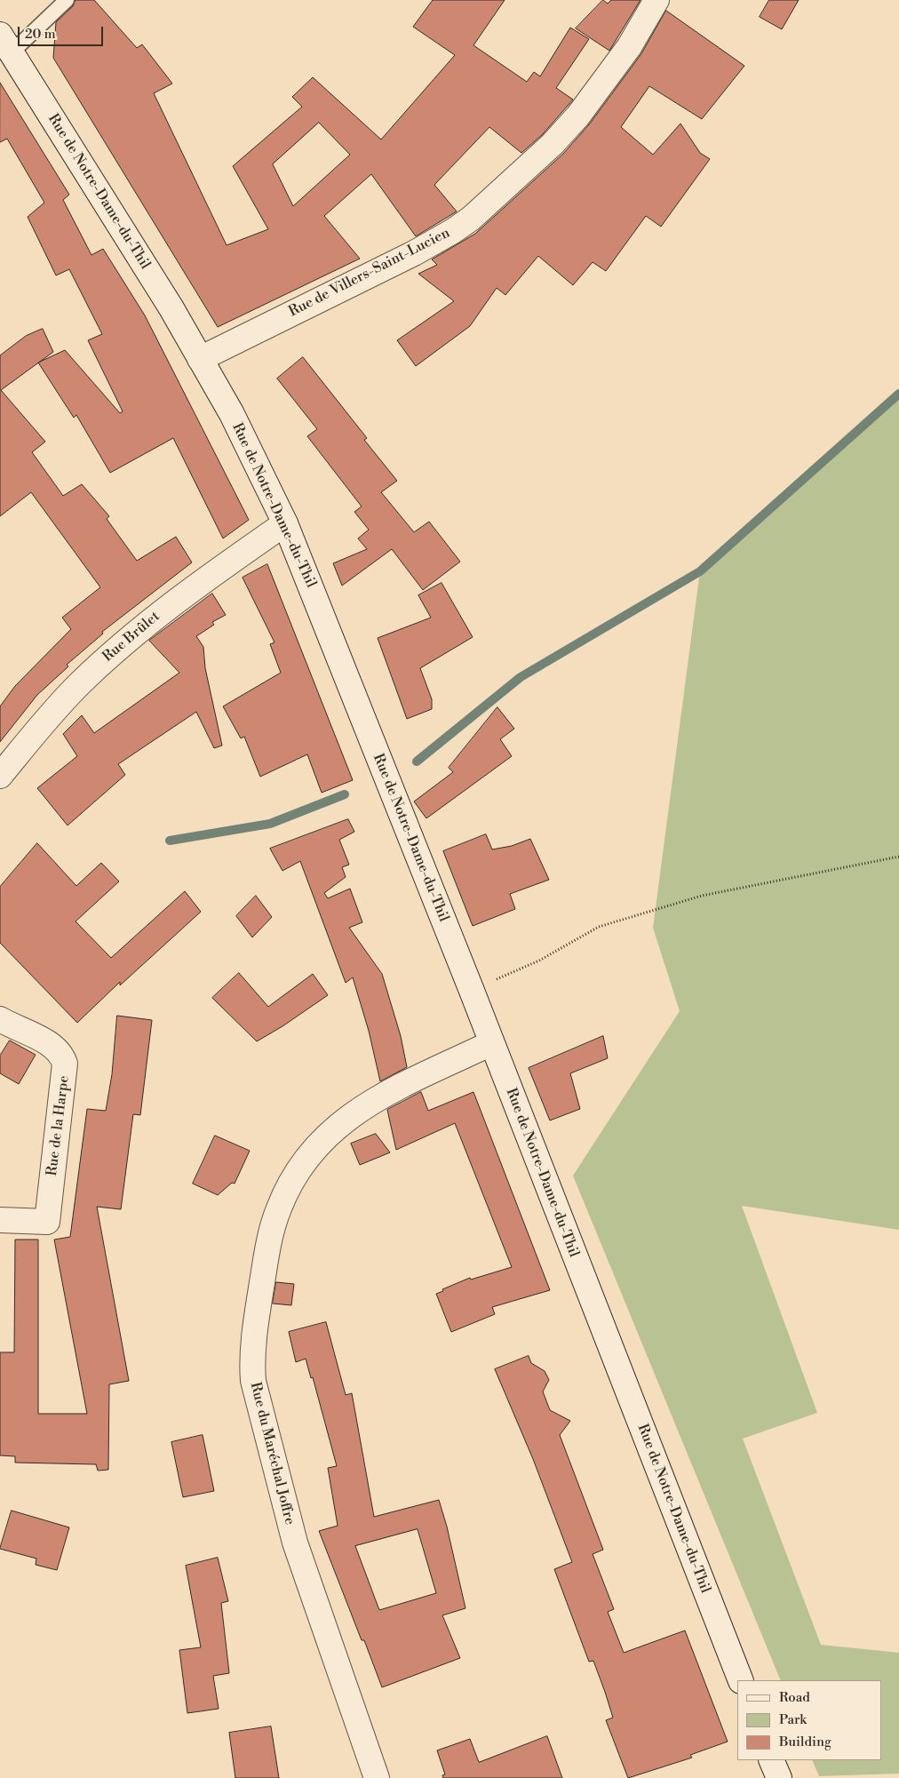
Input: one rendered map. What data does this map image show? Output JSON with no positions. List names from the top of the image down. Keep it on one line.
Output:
{"streets":{"street":["Rue de Notre-Dame-du-Thil","Rue de Villers-Saint-Lucien","Rue Brûlet","Rue de la Harpe","Rue du Maréchal Joffre"]},"crossings":[["Rue de Notre-Dame-du-Thil","Rue de Villers-Saint-Lucien"],["Rue de Notre-Dame-du-Thil","Rue Brûlet"],["Rue de Notre-Dame-du-Thil","Rue du Maréchal Joffre"]],"legend":["Road","Park","Building"],"scale_bar":"20 m"}
